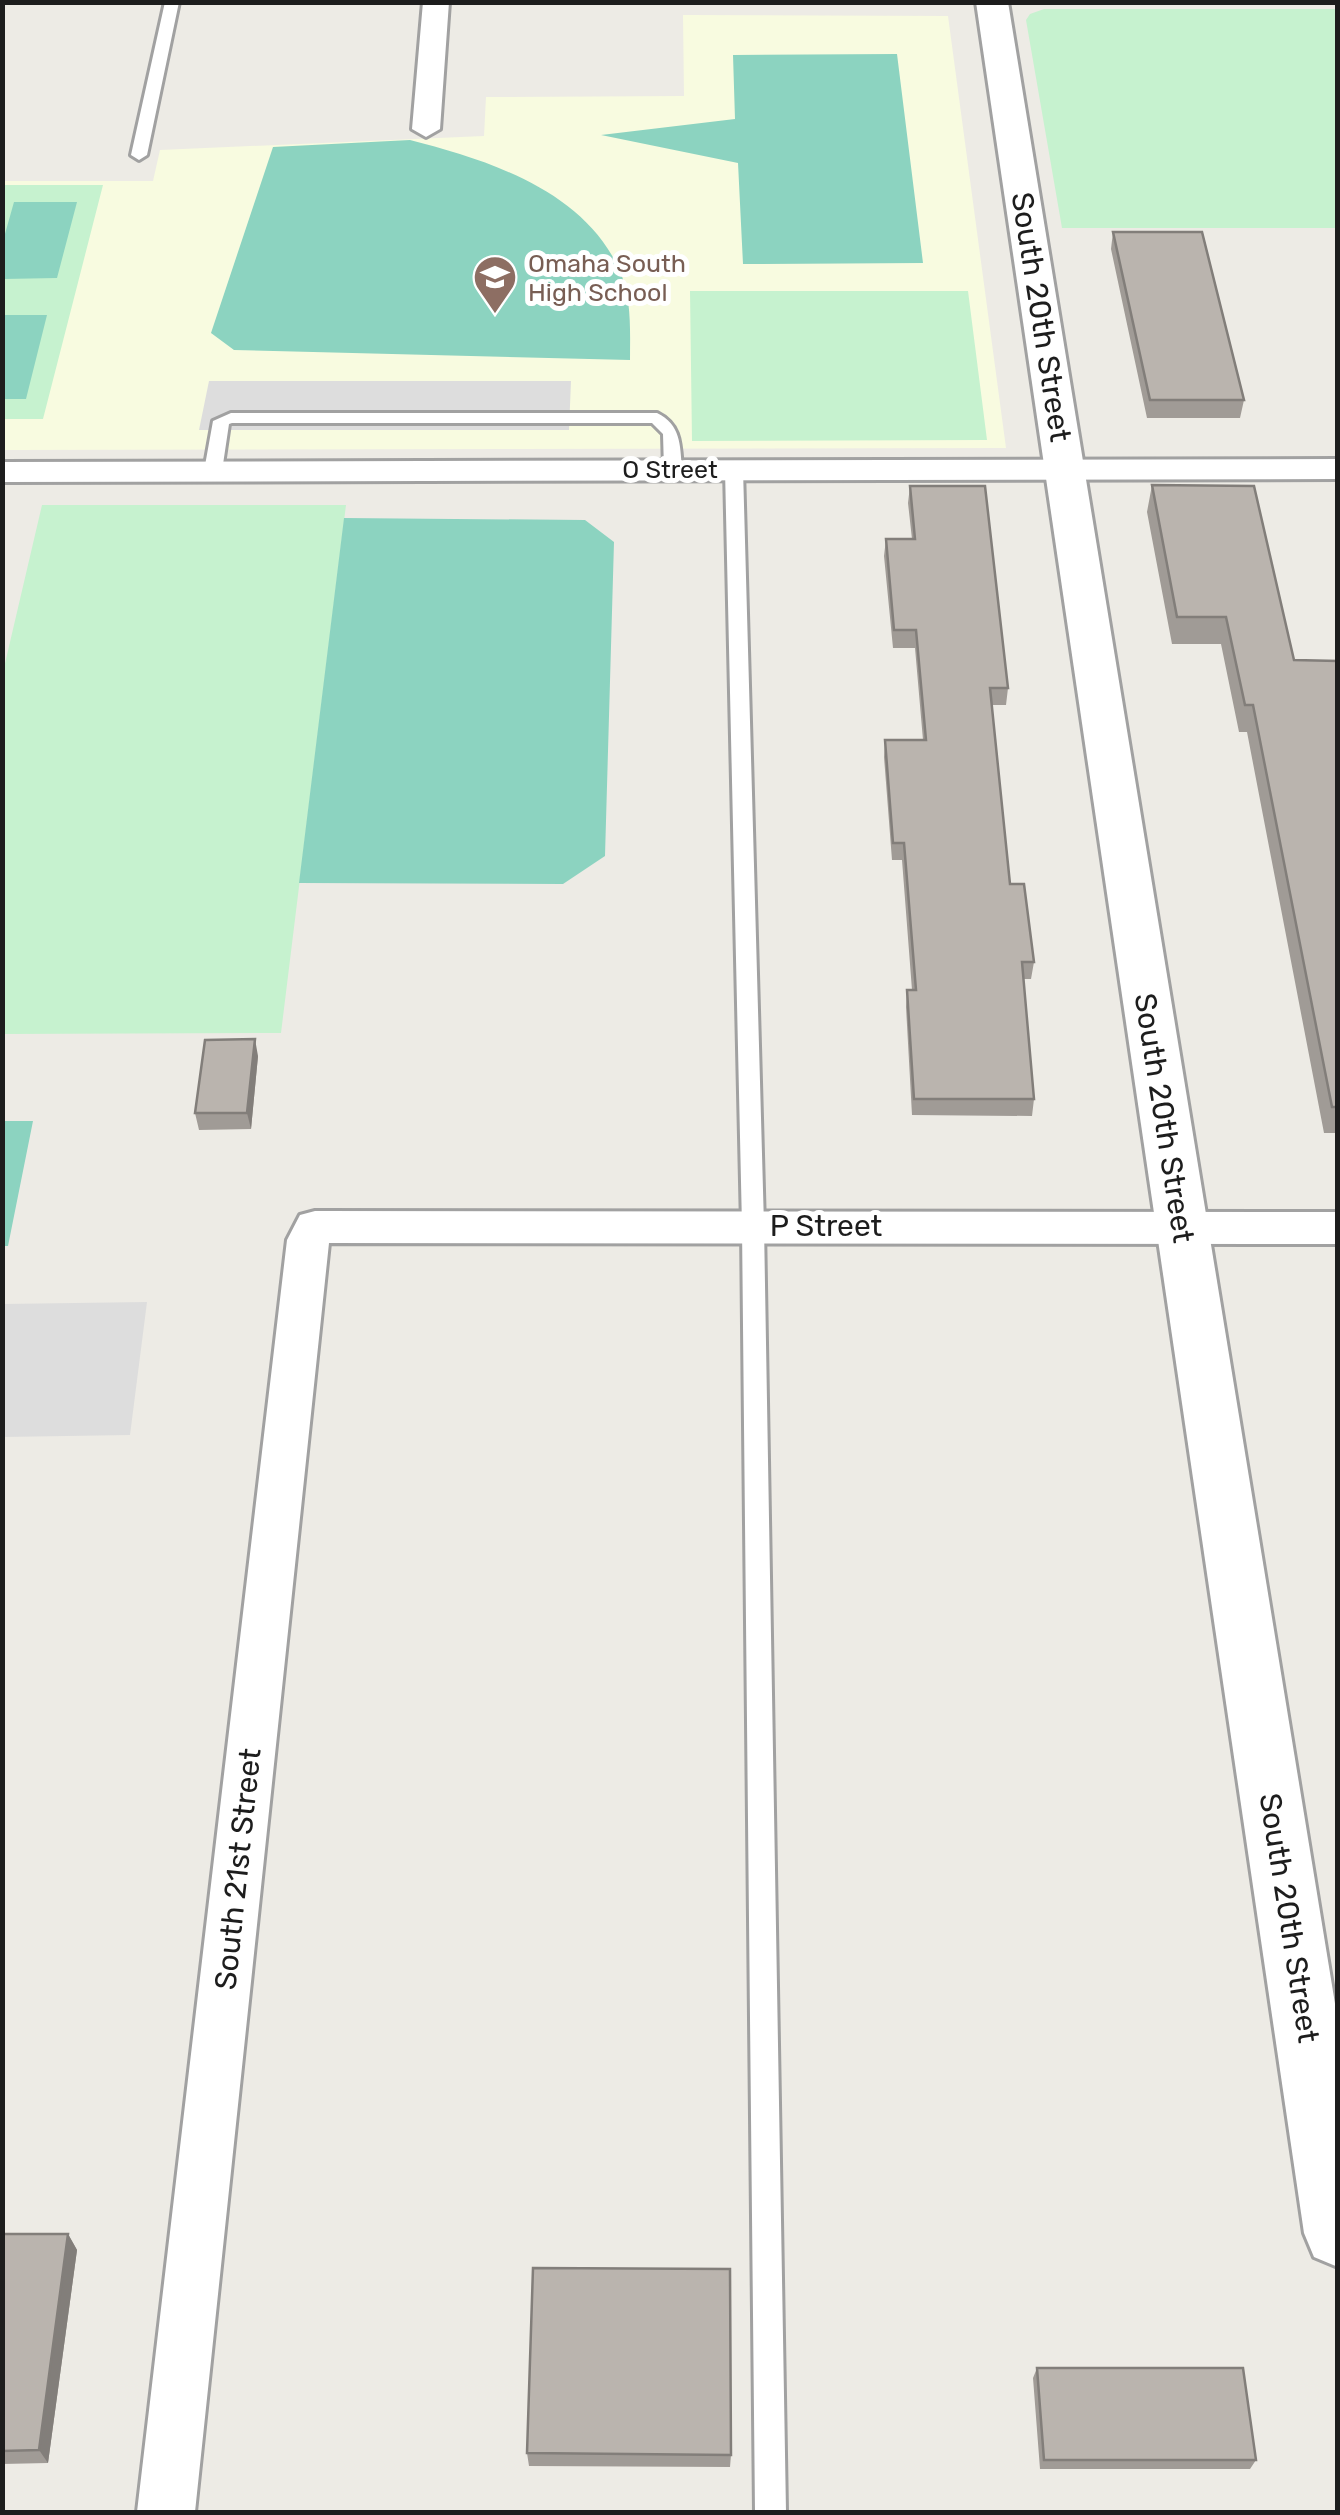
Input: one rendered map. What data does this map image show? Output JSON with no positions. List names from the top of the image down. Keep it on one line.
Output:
{"streets":{"street":["South 20th Street","O Street","P Street","South 21st Street"]},"crossings":[["South 20th Street","O Street"],["South 20th Street","P Street"],["P Street","South 21st Street"]],"places":{"school or university":["Omaha South High School"]}}
